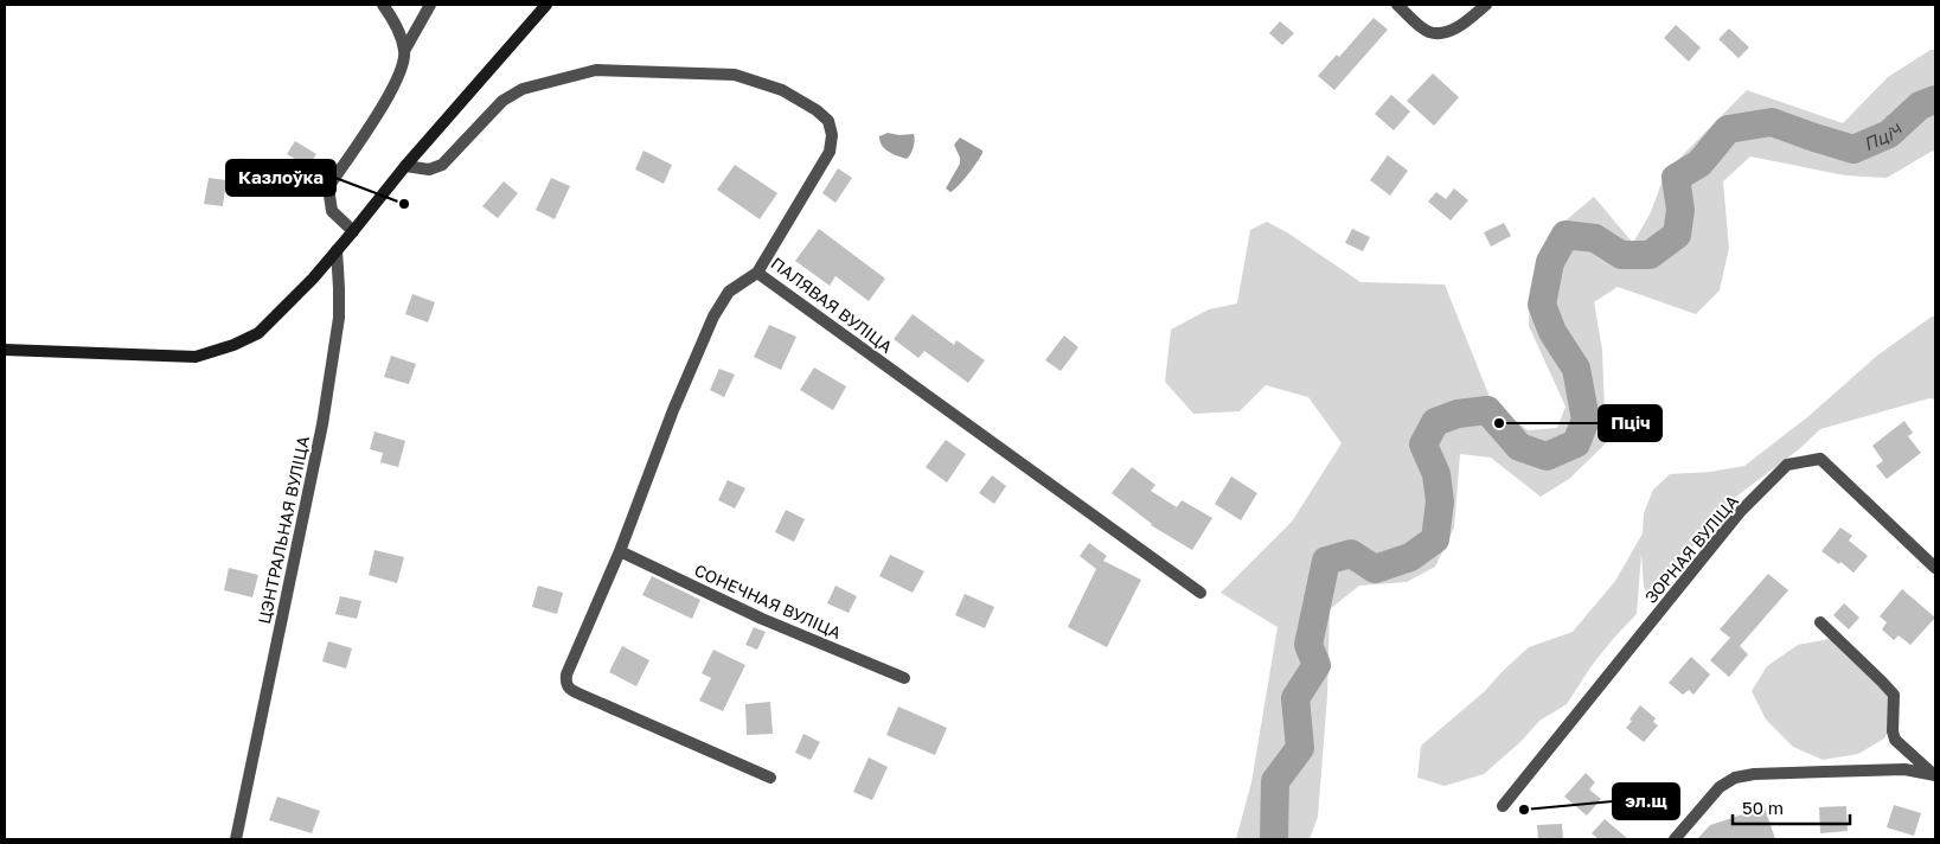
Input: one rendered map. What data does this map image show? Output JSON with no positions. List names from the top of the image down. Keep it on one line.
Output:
{"streets":{"street":["ПАЛЯВАЯ ВУЛІЦА","ЦЭНТРАЛЬНАЯ ВУЛІЦА","ЗОРНАЯ ВУЛІЦА","СОНЕЧНАЯ ВУЛІЦА"]},"water":["Пціч"],"places":["Казлоўка","Пціч","эл.щ"],"scale_bar":"50 m"}
